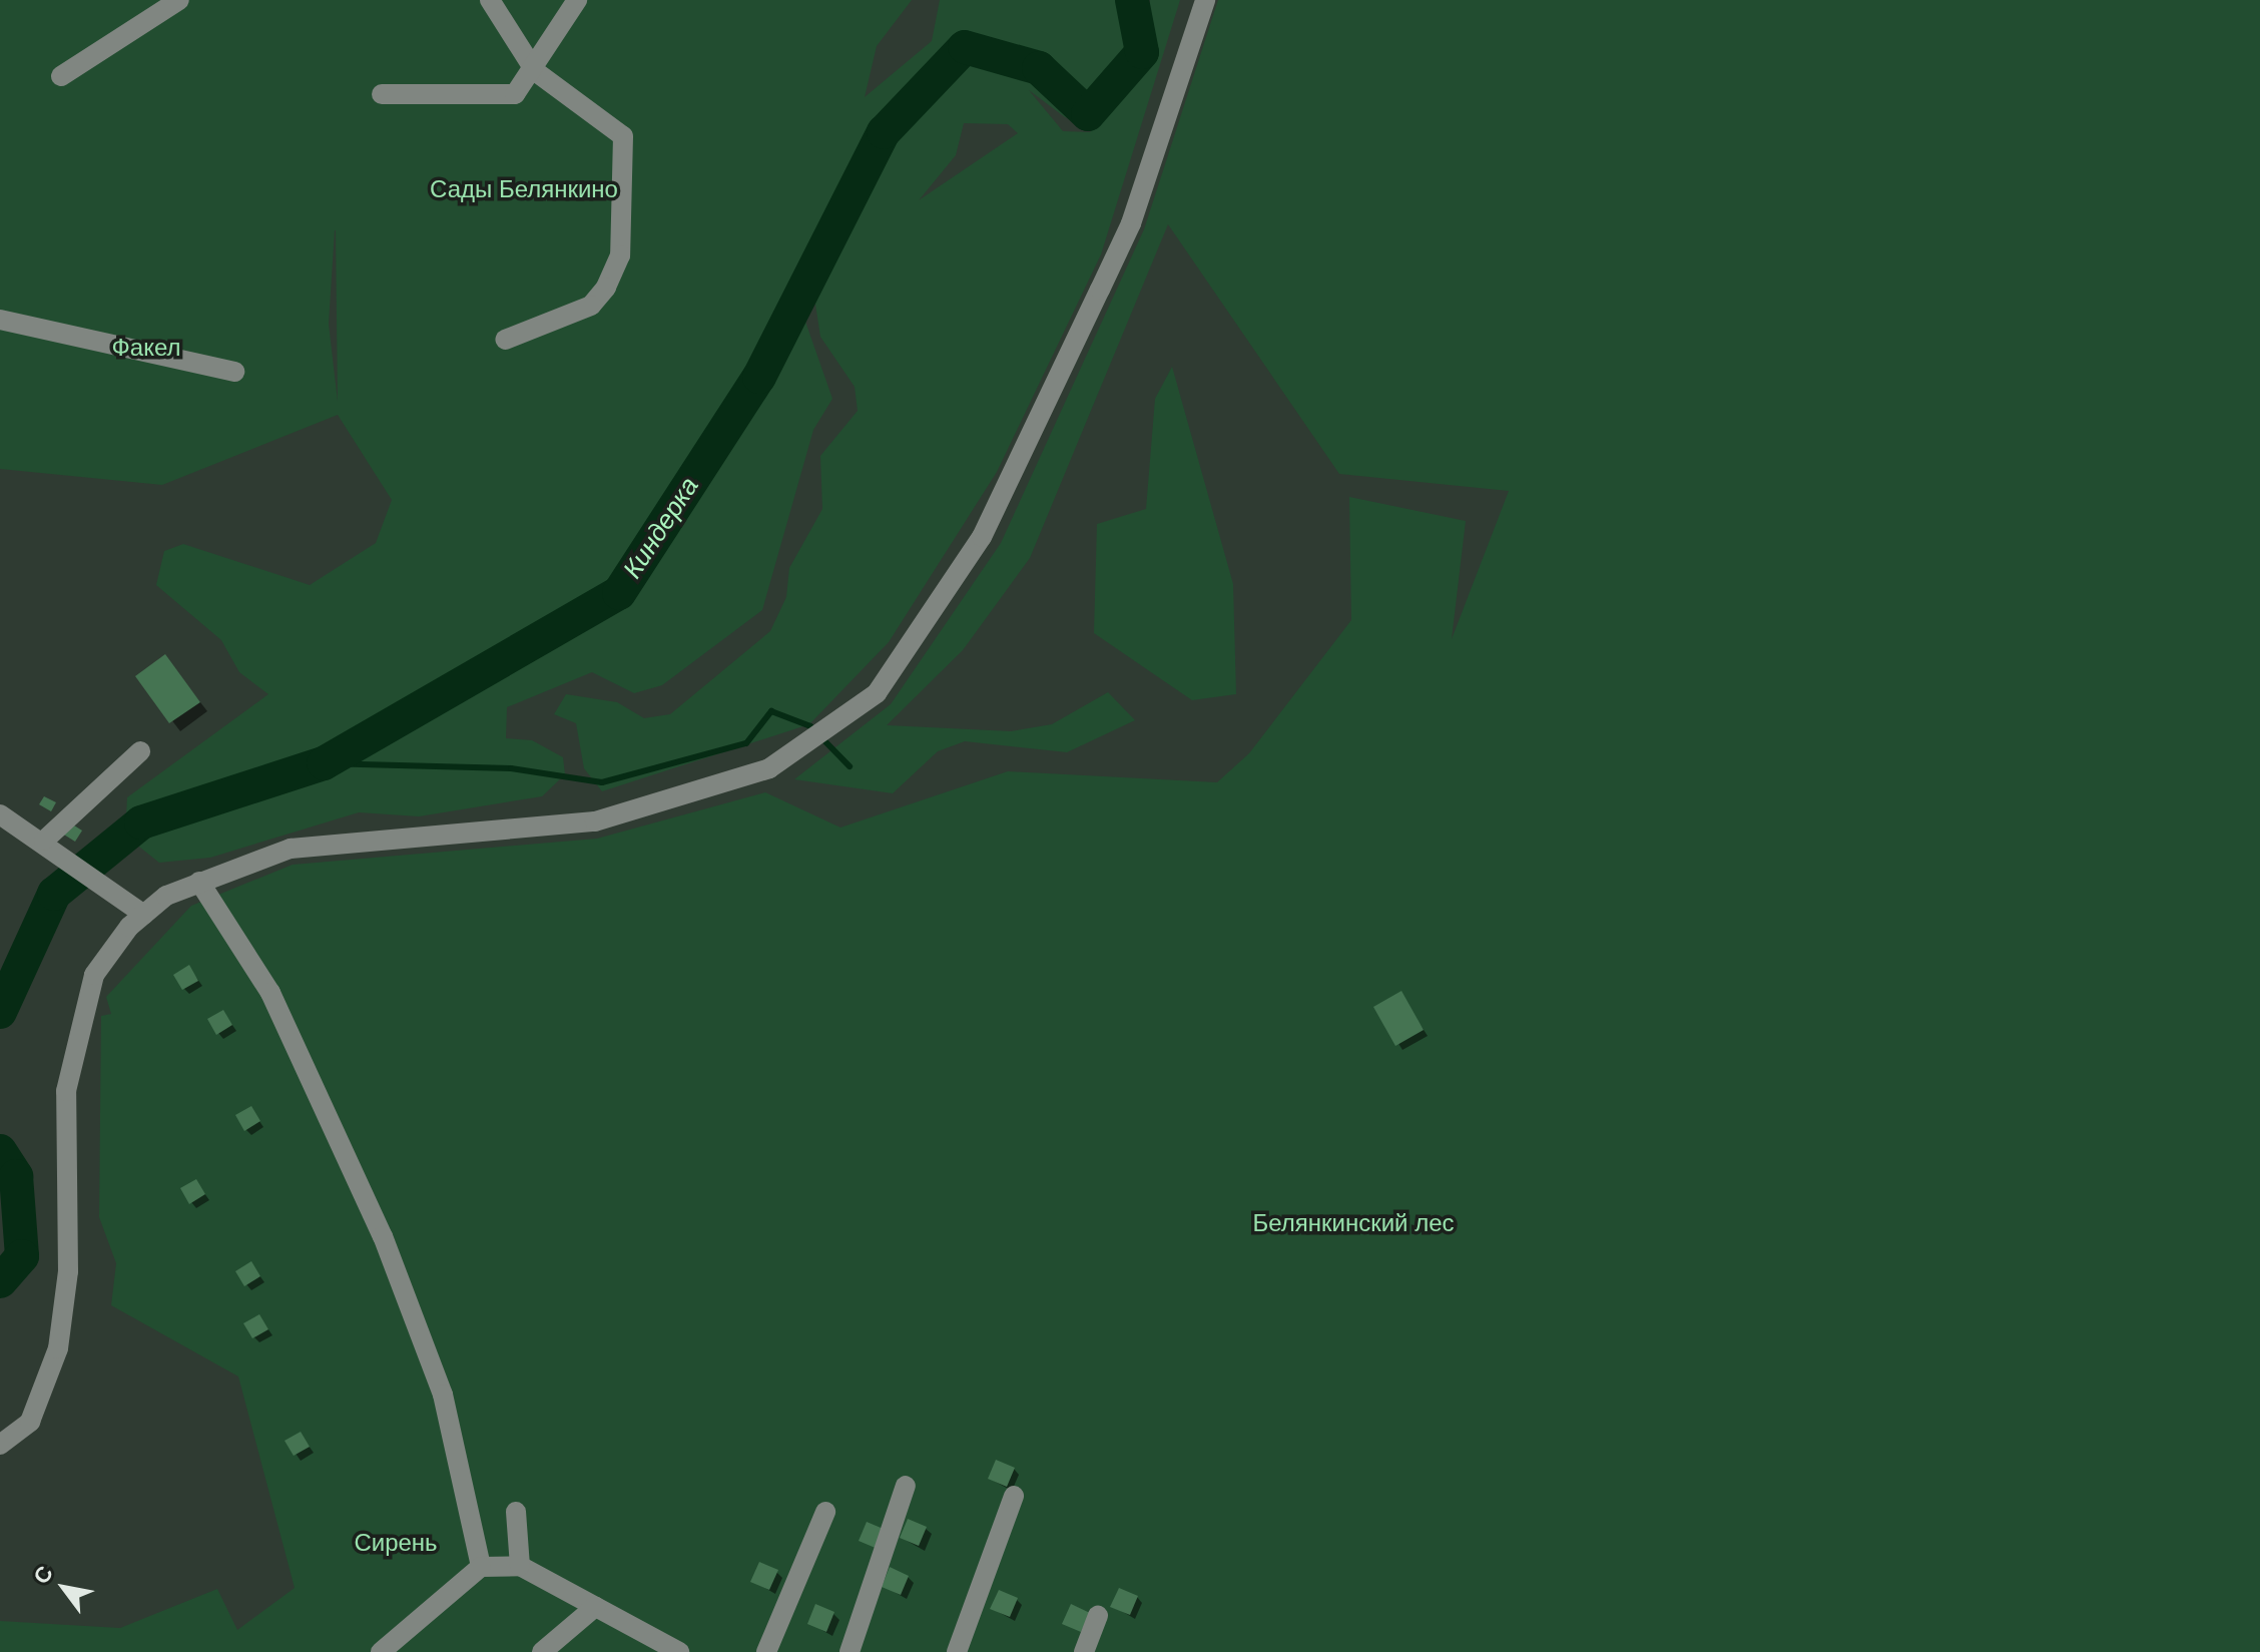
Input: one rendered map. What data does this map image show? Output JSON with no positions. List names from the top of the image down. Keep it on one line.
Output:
{"water":["Киндерка"],"parks":["Сады Белянкино","Факел","Белянкинский лес","Сирень"],"north":"top left"}
